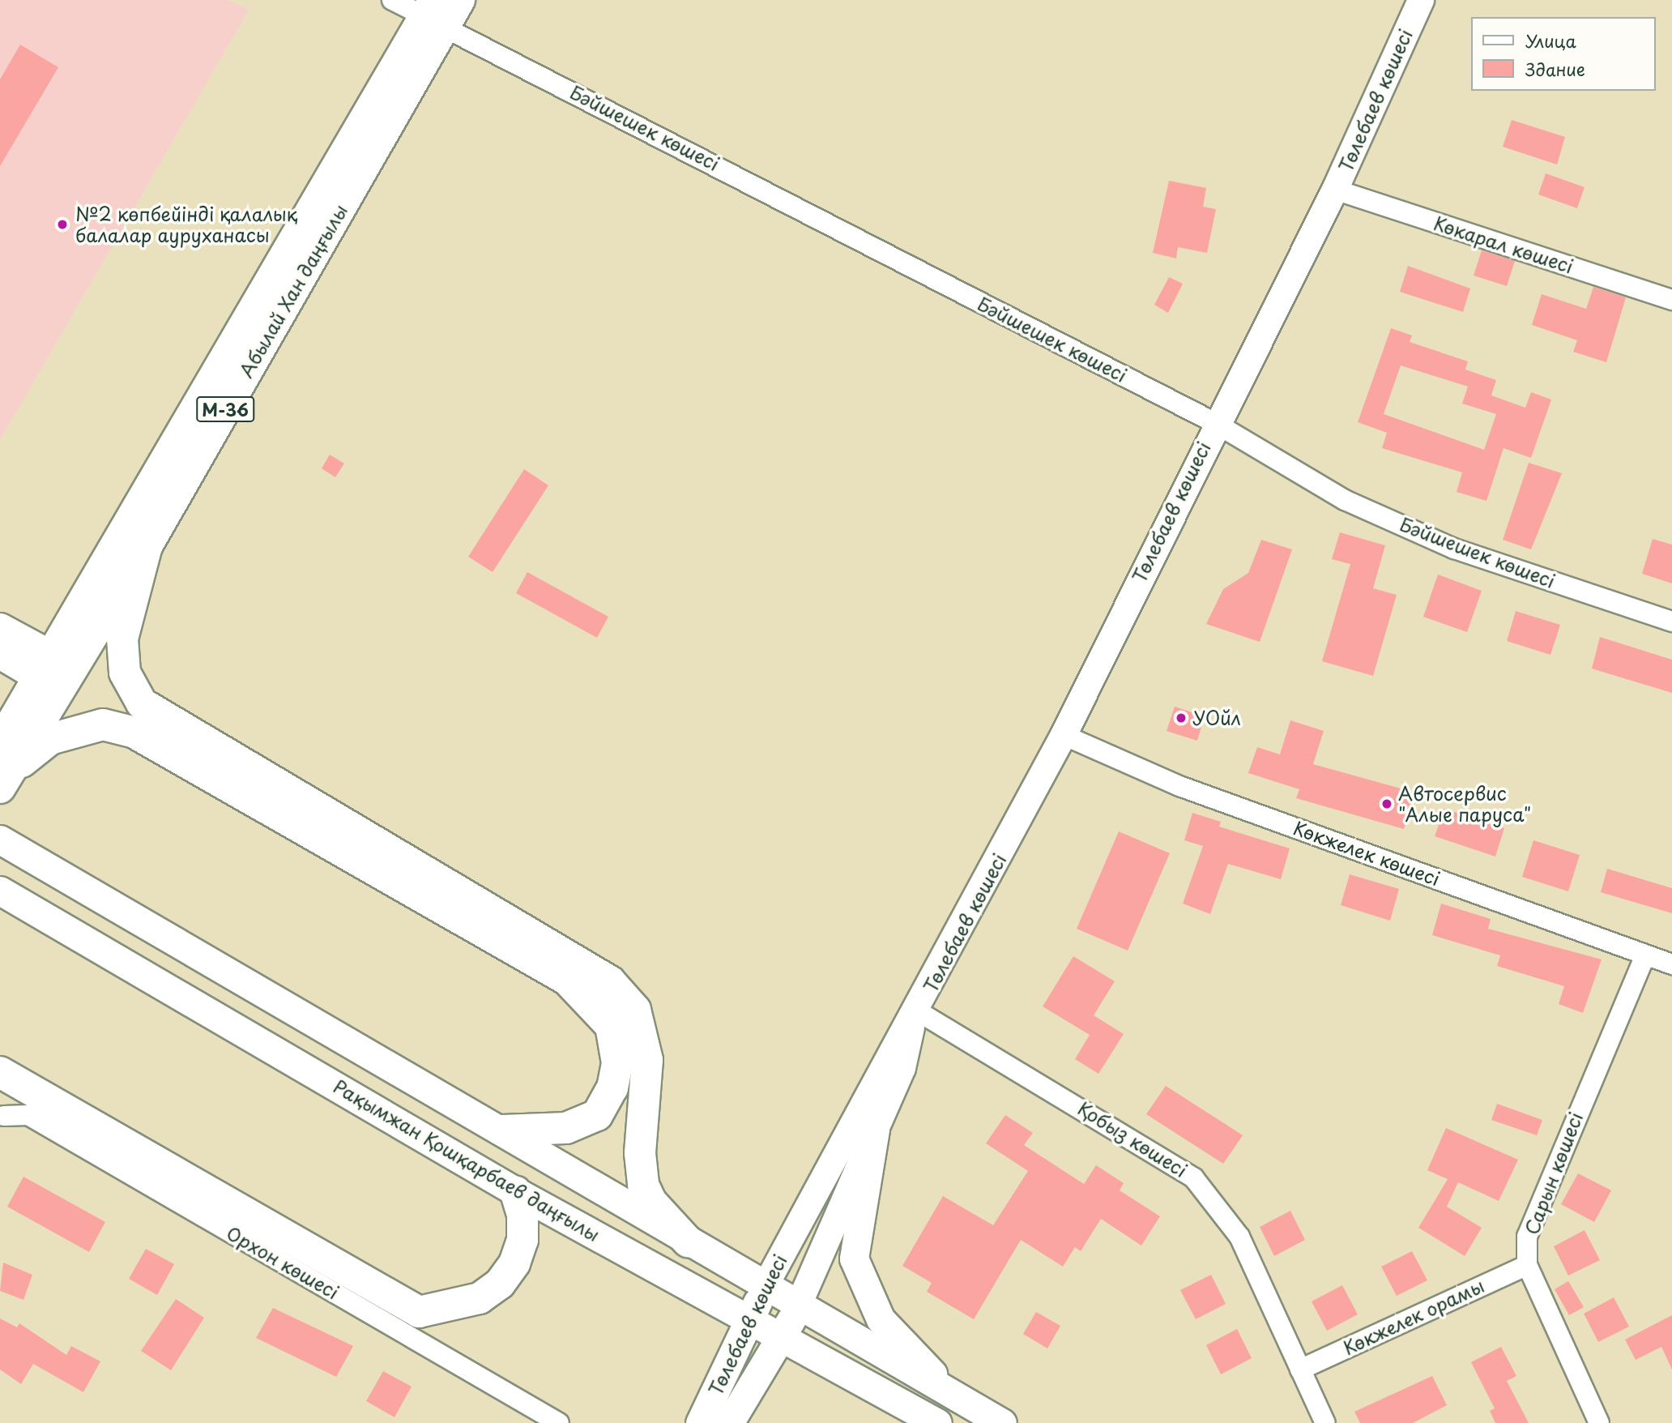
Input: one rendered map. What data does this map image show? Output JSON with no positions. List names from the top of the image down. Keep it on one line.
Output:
{"streets":{"main road":["Төлебаев көшесі","Абылай Хан даңғылы","M-36","Рақымжан Қошқарбаев даңғылы"],"street":["Бәйшешек көшесі","Көкарал көшесі","Көкжелек көшесі","Қобыз көшесі","Сарын көшесі","Орхон көшесі","Көкжелек орамы"]},"crossings":[["Төлебаев көшесі","Бәйшешек көшесі"],["Төлебаев көшесі","Көкарал көшесі"],["Төлебаев көшесі","Көкжелек көшесі"],["Төлебаев көшесі","Қобыз көшесі"],["Төлебаев көшесі","Рақымжан Қошқарбаев даңғылы"],["Бәйшешек көшесі","Абылай Хан даңғылы"],["Бәйшешек көшесі","M-36"],["Абылай Хан даңғылы","M-36"],["Көкжелек көшесі","Сарын көшесі"],["Қобыз көшесі","Көкжелек орамы"],["Сарын көшесі","Көкжелек орамы"]],"places":["№2 көпбейінді қалалық балалар ауруханасы","УОйл","Автосервис \"Алые паруса\""],"legend":["Улица","Здание"]}
